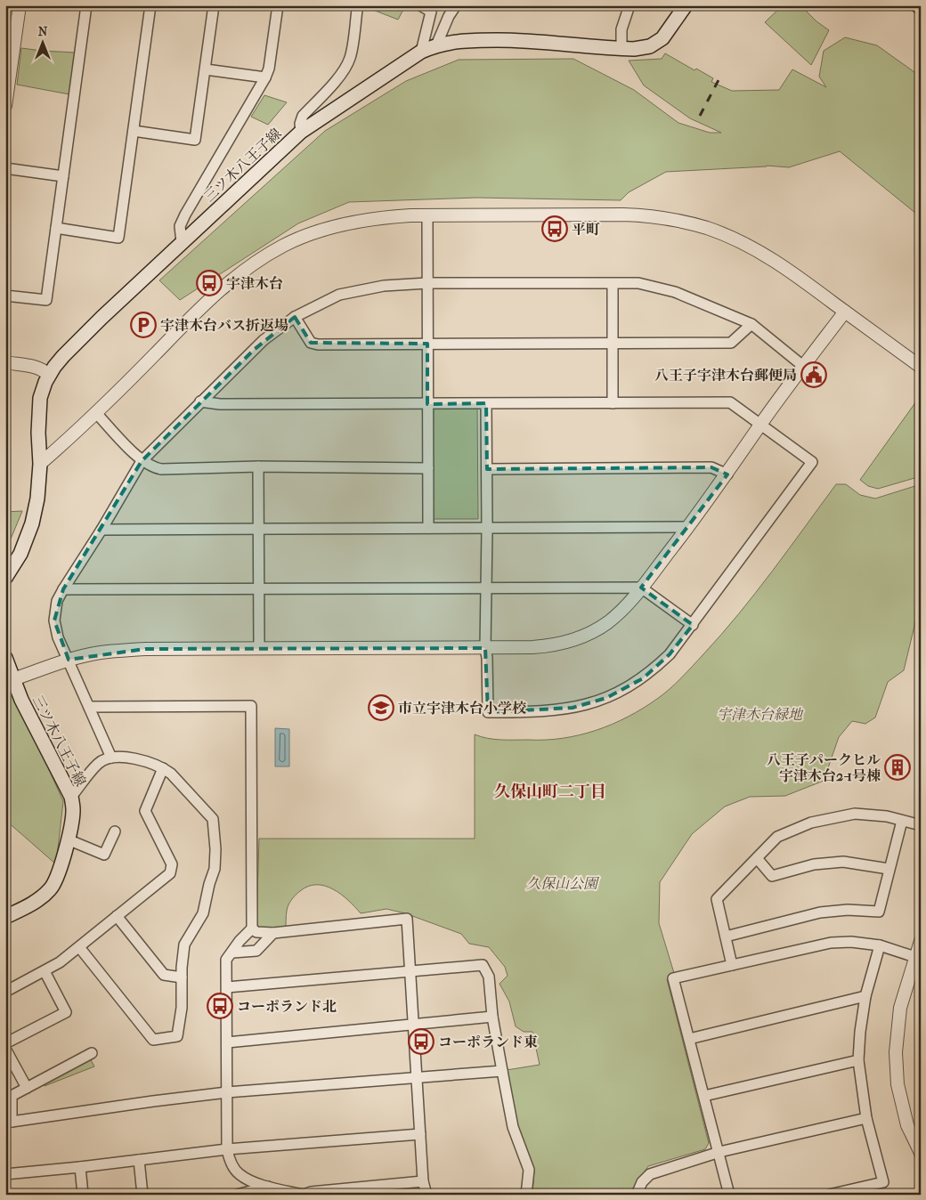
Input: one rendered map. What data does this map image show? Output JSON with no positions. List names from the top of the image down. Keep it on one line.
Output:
{"streets":{"main road":["三ツ木八王子線"]},"districts":["久保山町二丁目"],"parks":["宇津木台緑地","久保山公園"],"places":{"bus stop":["平町","宇津木台","コーポランド北","コーポランド東"],"parking":["宇津木台バス折返場"],"public building":["八王子宇津木台郵便局"],"school or university":["市立宇津木台小学校"],"building":["八王子パークヒル 宇津木台2-1号棟"]},"north":"top"}
